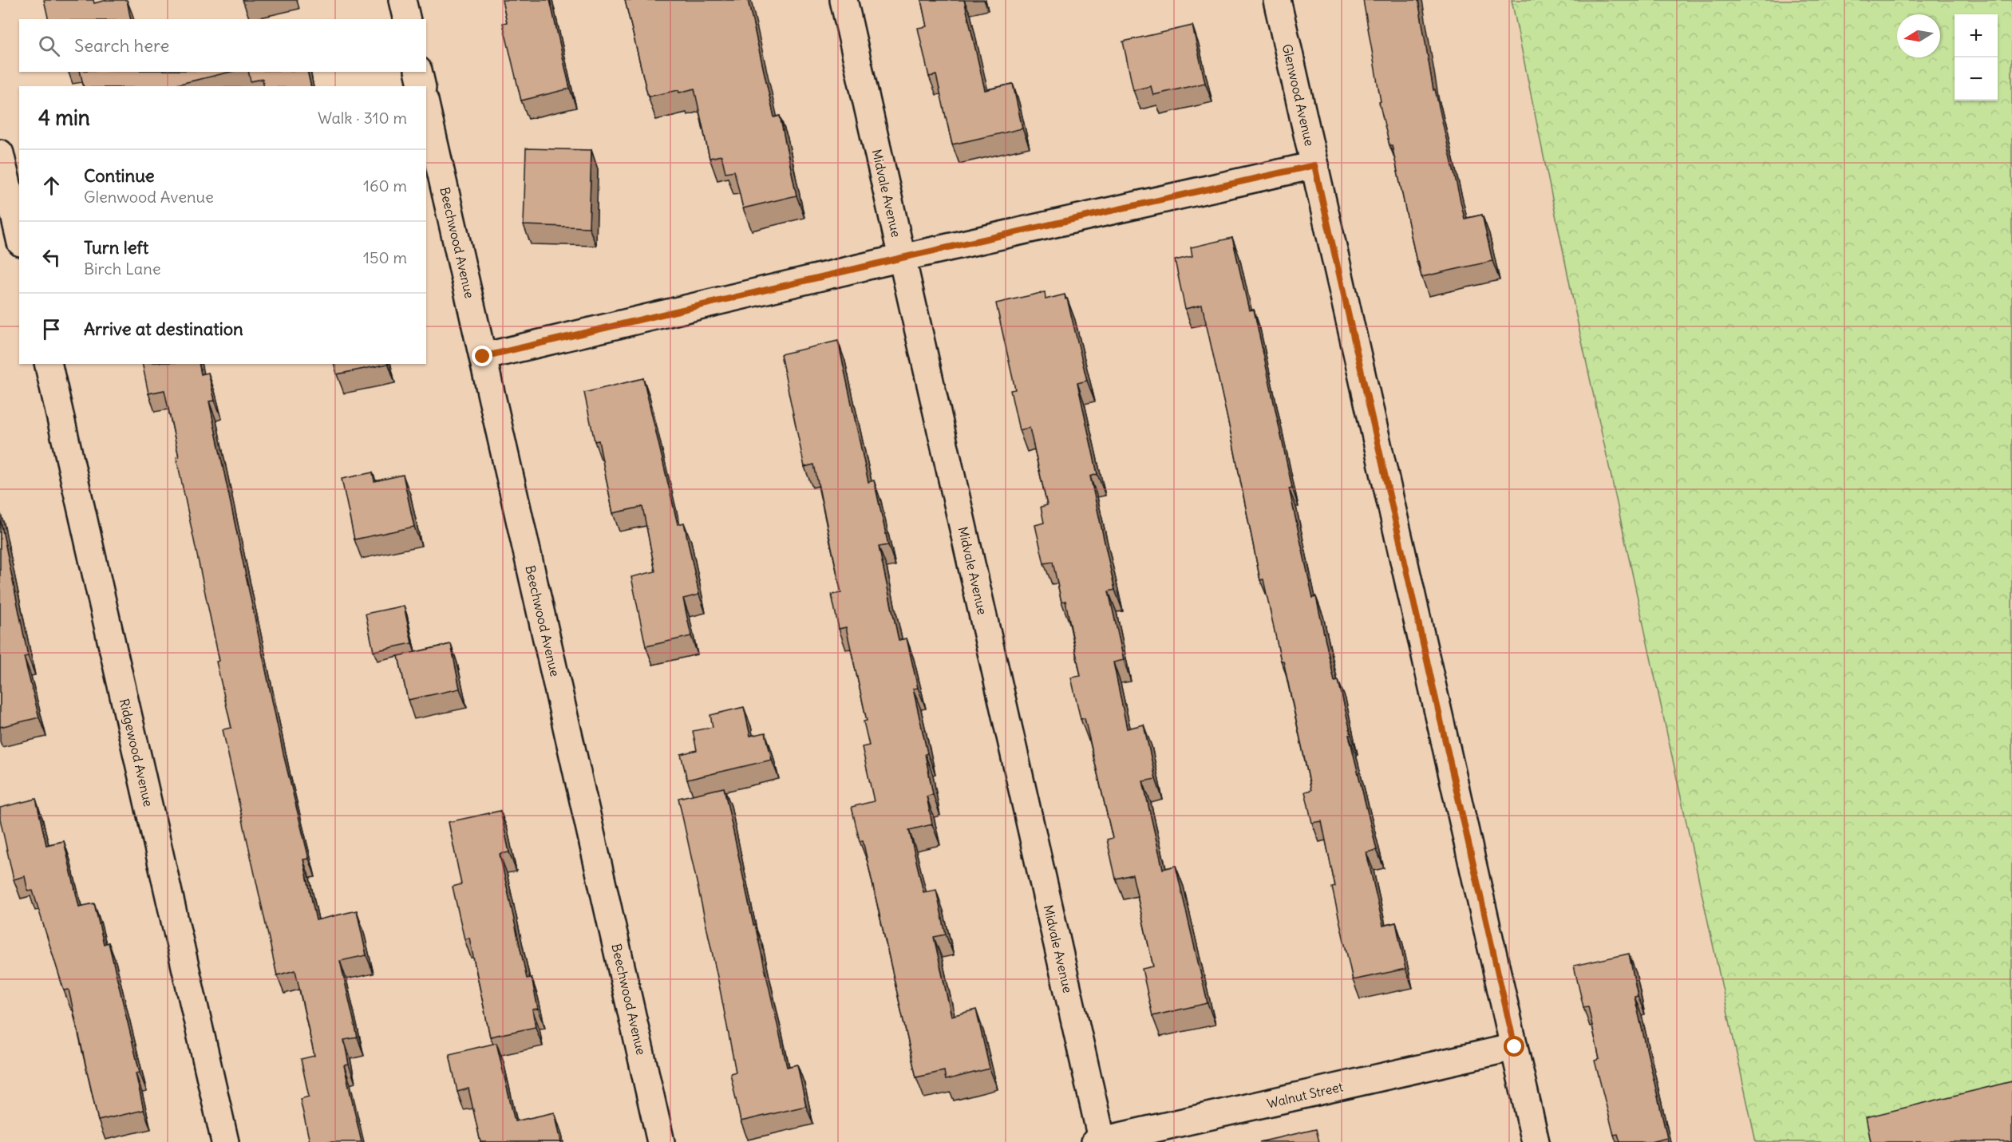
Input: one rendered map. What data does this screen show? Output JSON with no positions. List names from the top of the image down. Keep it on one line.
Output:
{"streets":{"street":["Glenwood Avenue","Midvale Avenue","Beechwood Avenue","Ridgewood Avenue","Walnut Street"]},"crossings":[["Glenwood Avenue","Walnut Street"],["Midvale Avenue","Walnut Street"]],"north":"left","page":{"map_buttons":["+","−"],"search":"Search here","heading":["4 min","Walk · 310 m"],"list":[["Continue","Glenwood Avenue","160 m"],["Turn left","Birch Lane","150 m"],"Arrive at destination"]}}
